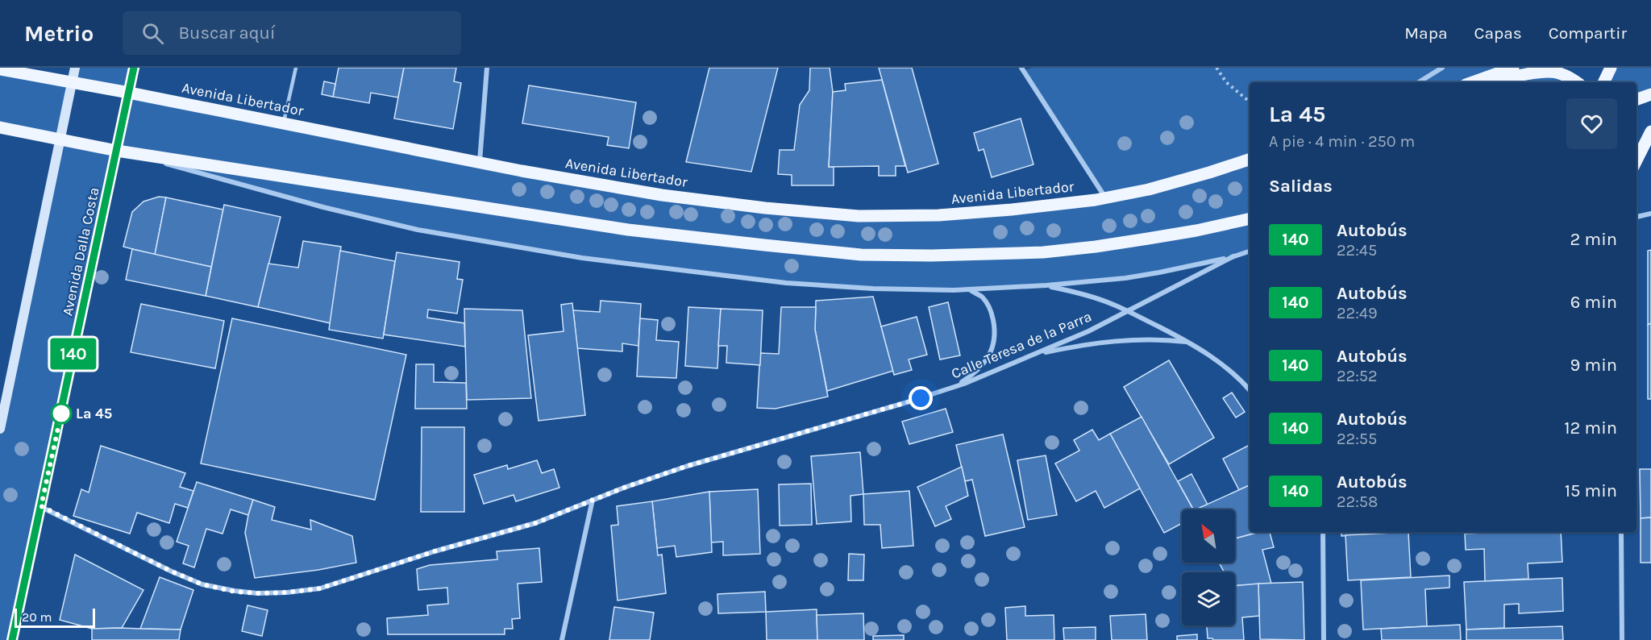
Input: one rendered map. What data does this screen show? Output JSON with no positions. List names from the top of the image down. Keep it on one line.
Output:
{"streets":{"main road":["Avenida Libertador"],"street":["Avenida Dalla Costa","Calle Teresa de la Parra"]},"crossings":[["Avenida Libertador","Avenida Dalla Costa"],["Avenida Dalla Costa","Calle Teresa de la Parra"]],"places":["La 45"],"lines":["bus line 140"],"scale_bar":"20 m","north":"top left","page":{"header":"Metrio","search":"Buscar aquí","nav":["Mapa","Capas","Compartir"],"on_map":"140","heading":[["La 45","A pie · 4 min · 250 m"],"Salidas"],"list":[{"mark":"140","name":"Autobús","note":"22:45","value":"2 min"},{"mark":"140","name":"Autobús","note":"22:49","value":"6 min"},{"mark":"140","name":"Autobús","note":"22:52","value":"9 min"},{"mark":"140","name":"Autobús","note":"22:55","value":"12 min"},{"mark":"140","name":"Autobús","note":"22:58","value":"15 min"}],"scale":"20 m"}}
